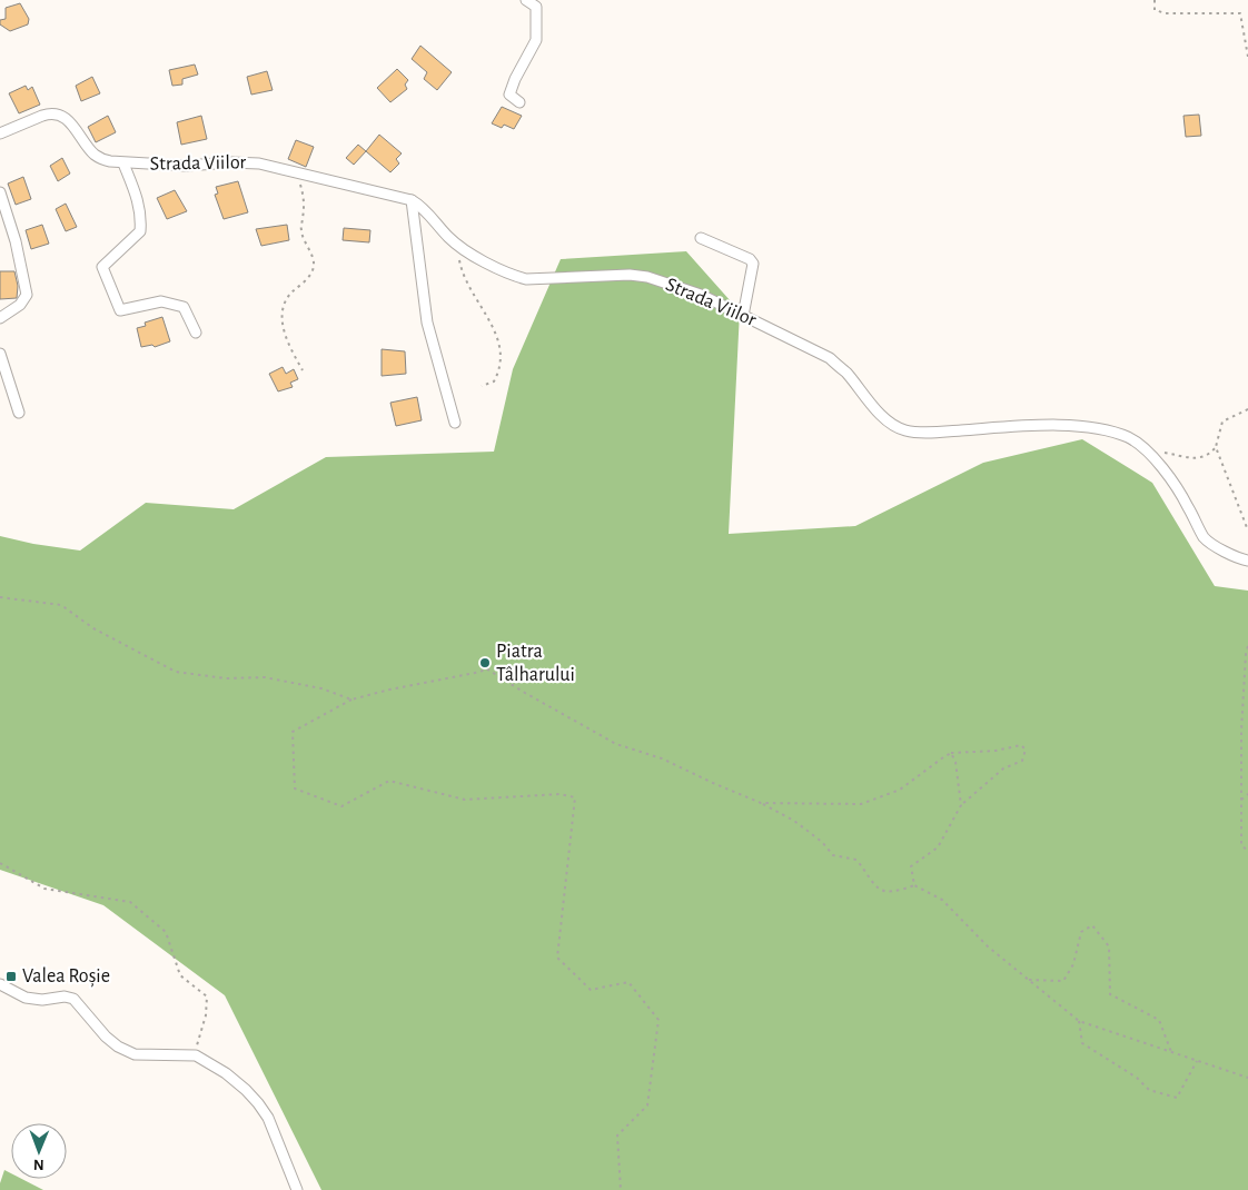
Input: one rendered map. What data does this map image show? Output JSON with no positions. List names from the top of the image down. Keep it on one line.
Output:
{"streets":{"street":["Strada Viilor"]},"places":{"other":["Piatra Tâlharului"],"transit":["Valea Roșie"]},"north":"bottom"}
